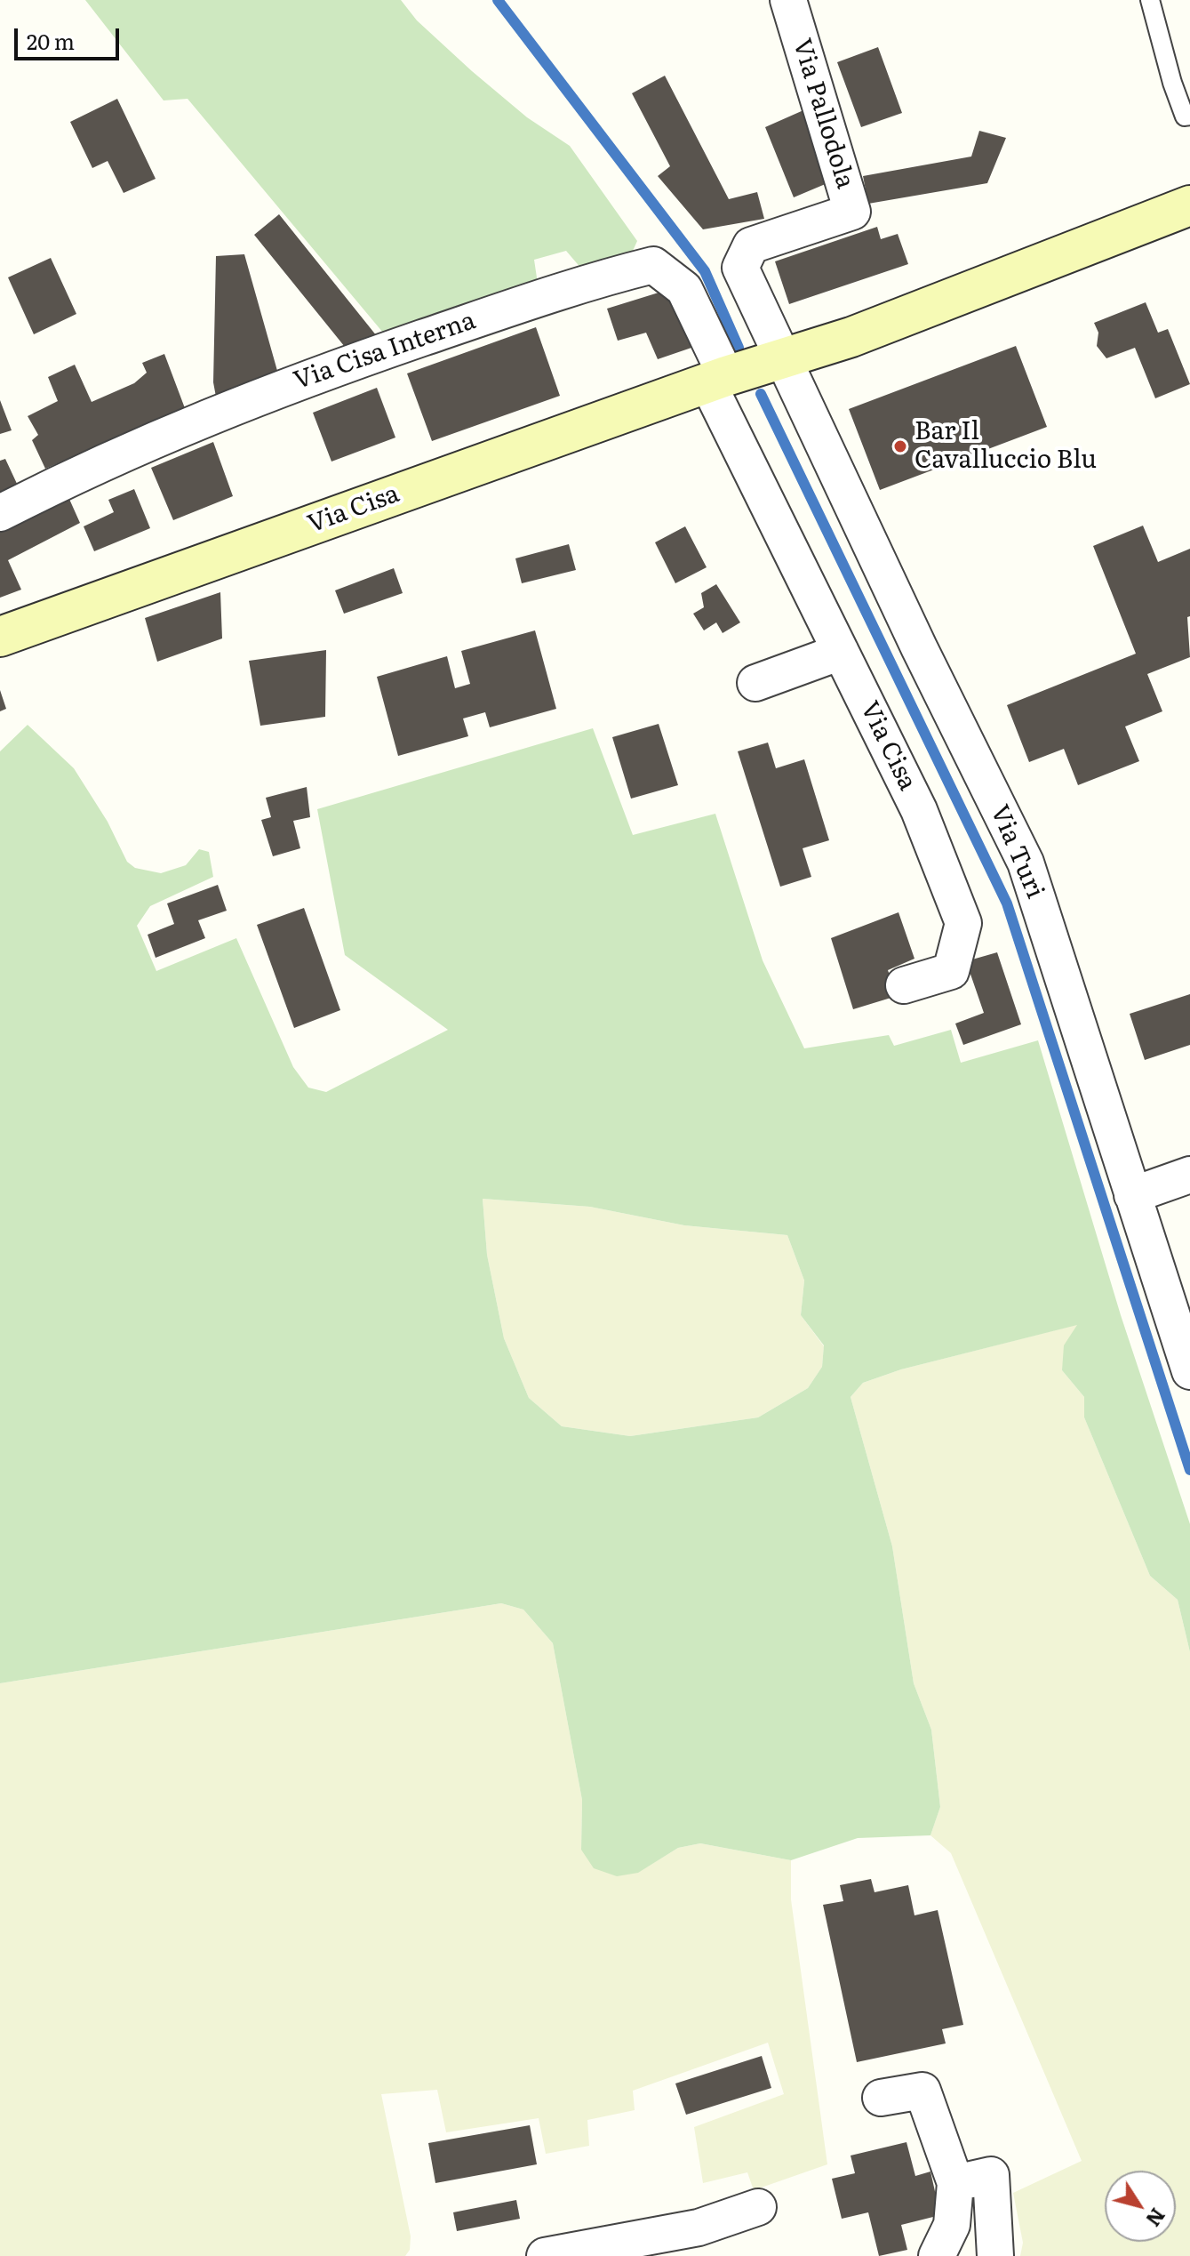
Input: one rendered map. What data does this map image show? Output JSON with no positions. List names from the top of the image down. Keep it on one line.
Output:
{"streets":{"street":["Via Pallodola","Via Cisa Interna","Via Cisa","Via Turi"]},"crossings":[["Via Pallodola","Via Cisa"],["Via Pallodola","Via Turi"],["Via Cisa Interna","Via Cisa"],["Via Cisa","Via Turi"]],"places":["Bar Il Cavalluccio Blu"],"scale_bar":"20 m","north":"bottom right"}
